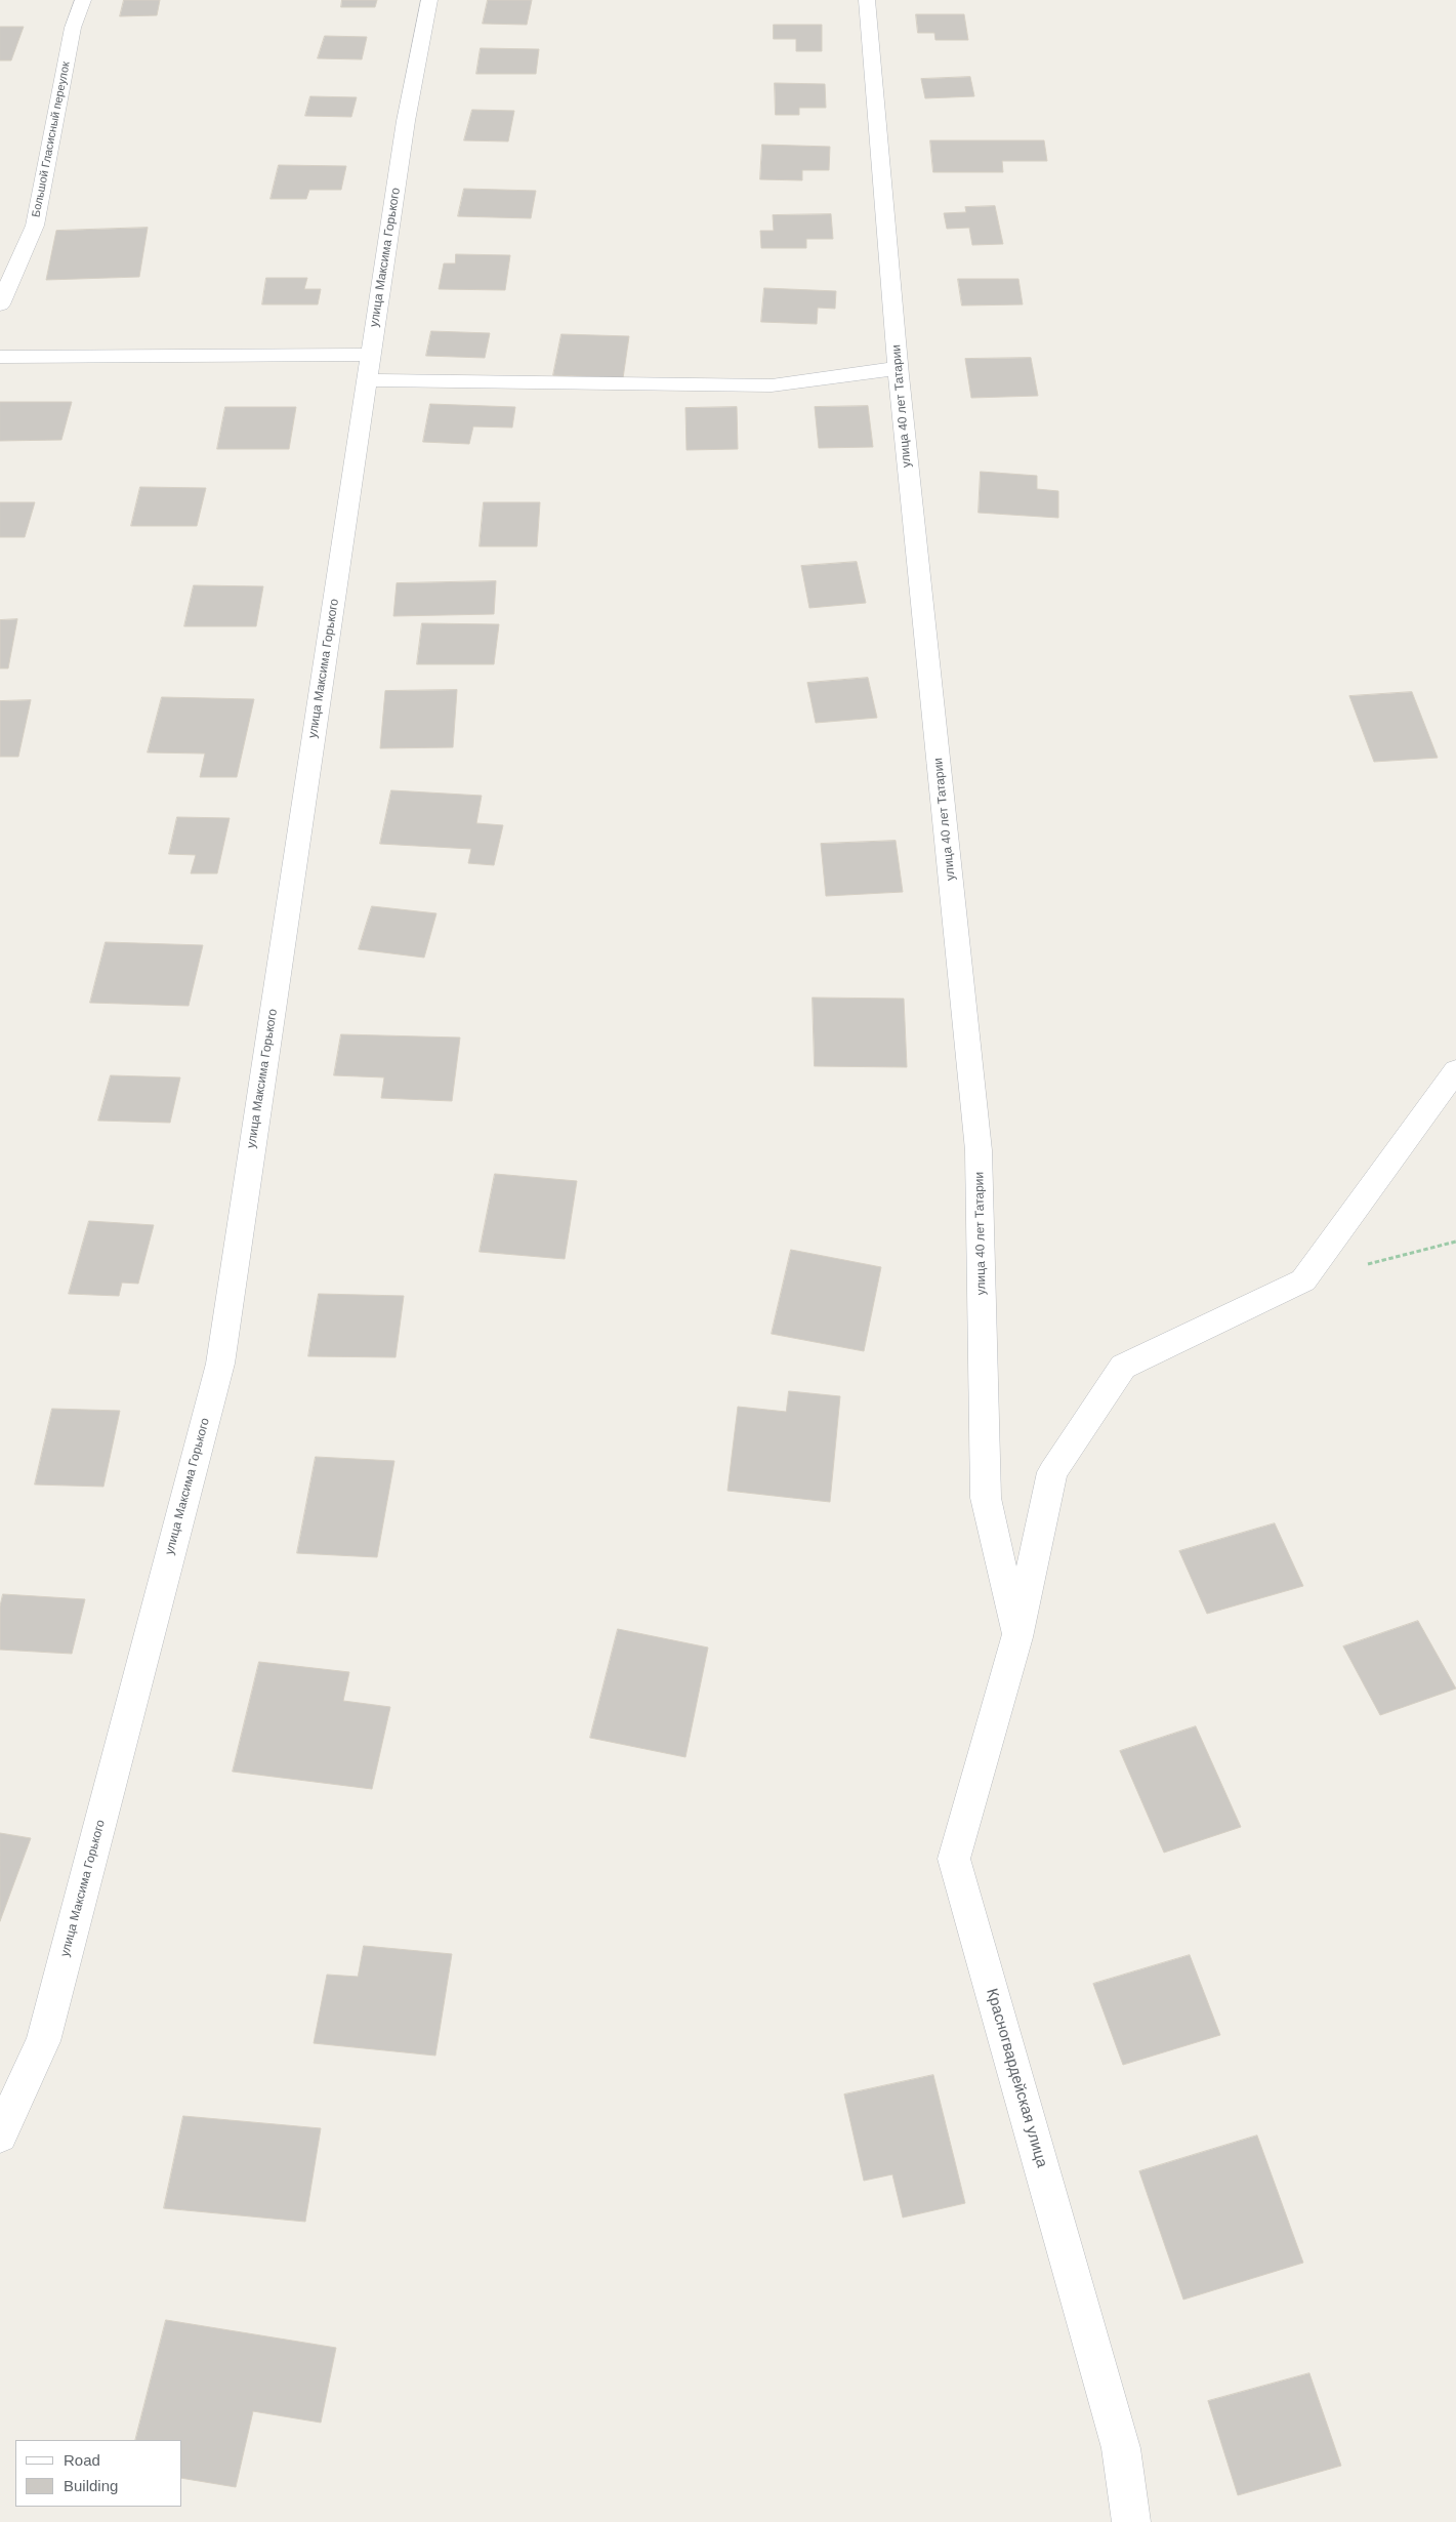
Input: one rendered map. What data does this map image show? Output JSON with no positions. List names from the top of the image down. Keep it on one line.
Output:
{"streets":{"street":["Большой Гласисный переулок","улица Максима Горького","улица 40 лет Татарии","Красногвардейская улица"]},"crossings":[["улица 40 лет Татарии","Красногвардейская улица"]],"legend":["Road","Building"]}
